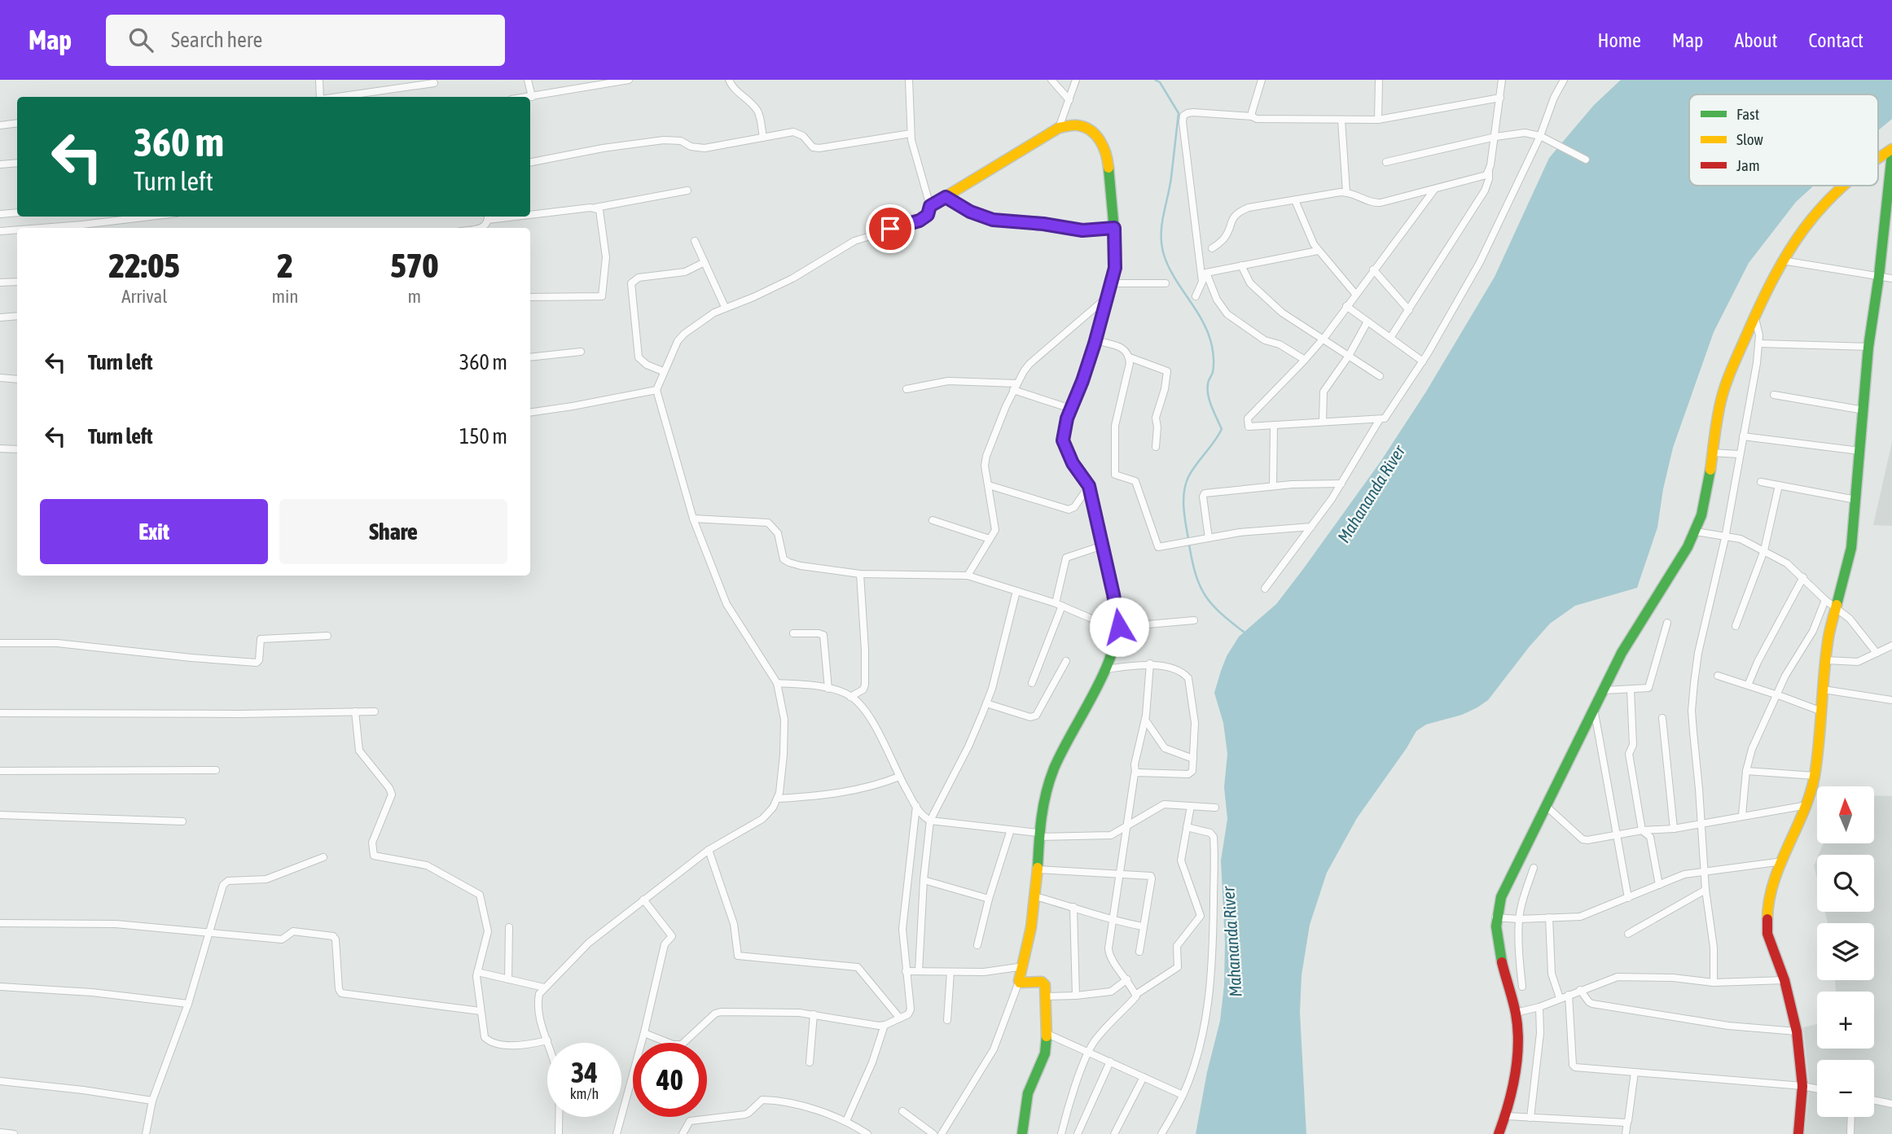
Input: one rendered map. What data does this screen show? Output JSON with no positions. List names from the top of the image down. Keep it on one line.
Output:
{"water":["Mahananda River"],"legend":["Fast","Slow","Jam"],"north":"top","page":{"header":"Map","search":"Search here","nav":["Home","Map","About","Contact"],"turn":["360 m","Turn left"],"eta":["22:05","Arrival","2","min","570","m"],"list":[{"name":"Turn left","value":"360 m"},{"name":"Turn left","value":"150 m"}],"buttons":["Exit","Share"],"map_buttons":["+","−"],"speed":"34 km/h","limit":"40"}}
